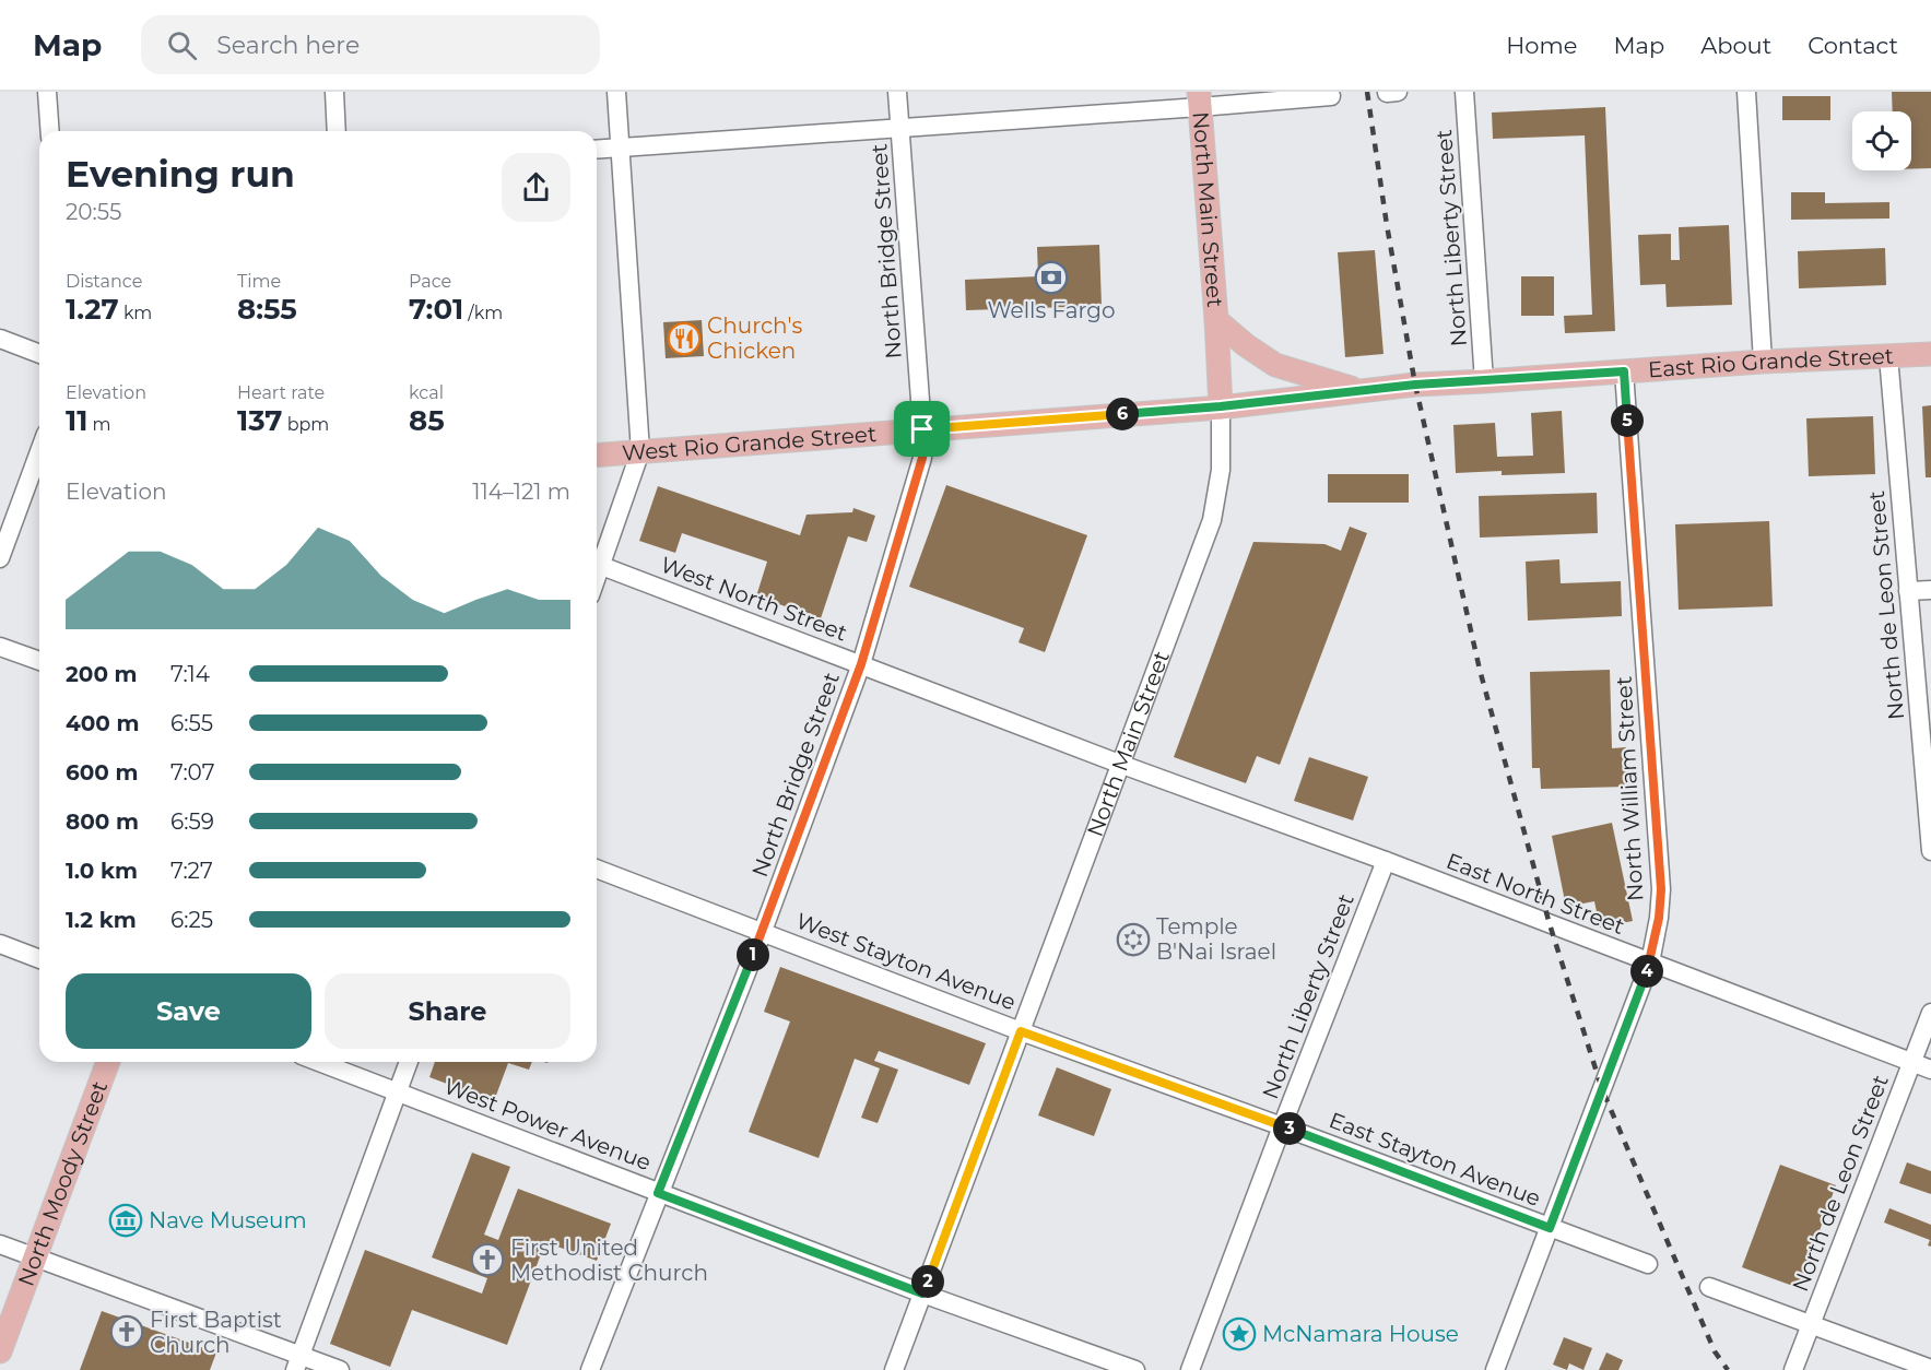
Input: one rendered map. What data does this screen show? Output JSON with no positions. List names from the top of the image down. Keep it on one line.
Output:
{"streets":{"main road":["North Main Street","East Rio Grande Street","West Rio Grande Street","North Moody Street"],"street":["North Liberty Street","North Bridge Street","West North Street","North de Leon Street","North William Street","East North Street","West Stayton Avenue","West Power Avenue","East Stayton Avenue"]},"crossings":[["North Main Street","East Rio Grande Street"],["North Main Street","West Rio Grande Street"],["North Main Street","West North Street"],["North Main Street","East North Street"],["North Main Street","West Stayton Avenue"],["North Main Street","West Power Avenue"],["North Main Street","East Stayton Avenue"],["North Liberty Street","East Rio Grande Street"],["North Liberty Street","East North Street"],["North Liberty Street","East Stayton Avenue"],["North Bridge Street","West Rio Grande Street"],["North Bridge Street","West North Street"],["North Bridge Street","West Stayton Avenue"],["North Bridge Street","West Power Avenue"],["East Rio Grande Street","West Rio Grande Street"],["East Rio Grande Street","North de Leon Street"],["East Rio Grande Street","North William Street"],["West North Street","East North Street"],["North de Leon Street","East North Street"],["North William Street","East North Street"],["North William Street","East Stayton Avenue"],["West Stayton Avenue","East Stayton Avenue"]],"places":{"bank":["Wells Fargo"],"restaurant":["Church's Chicken"],"synagogue":["Temple B'Nai Israel"],"museum":["Nave Museum"],"church":["First United Methodist Church","First Baptist Church"],"place":["McNamara House"]},"page":{"header":"Map","search":"Search here","nav":["Home","Map","About","Contact"],"heading":["Evening run","20:55"],"stats":[["Distance","1.27 km"],["Time","8:55"],["Pace","7:01 /km"],["Elevation","11 m"],["Heart rate","137 bpm"],["kcal","85"]],"pins":["6","5","1","4","3","2"],"chart":["Elevation","114–121 m"],"list":[{"name":"200 m","note":"7:14"},{"name":"400 m","note":"6:55"},{"name":"600 m","note":"7:07"},{"name":"800 m","note":"6:59"},{"name":"1.0 km","note":"7:27"},{"name":"1.2 km","note":"6:25"}],"buttons":["Save","Share"]}}
